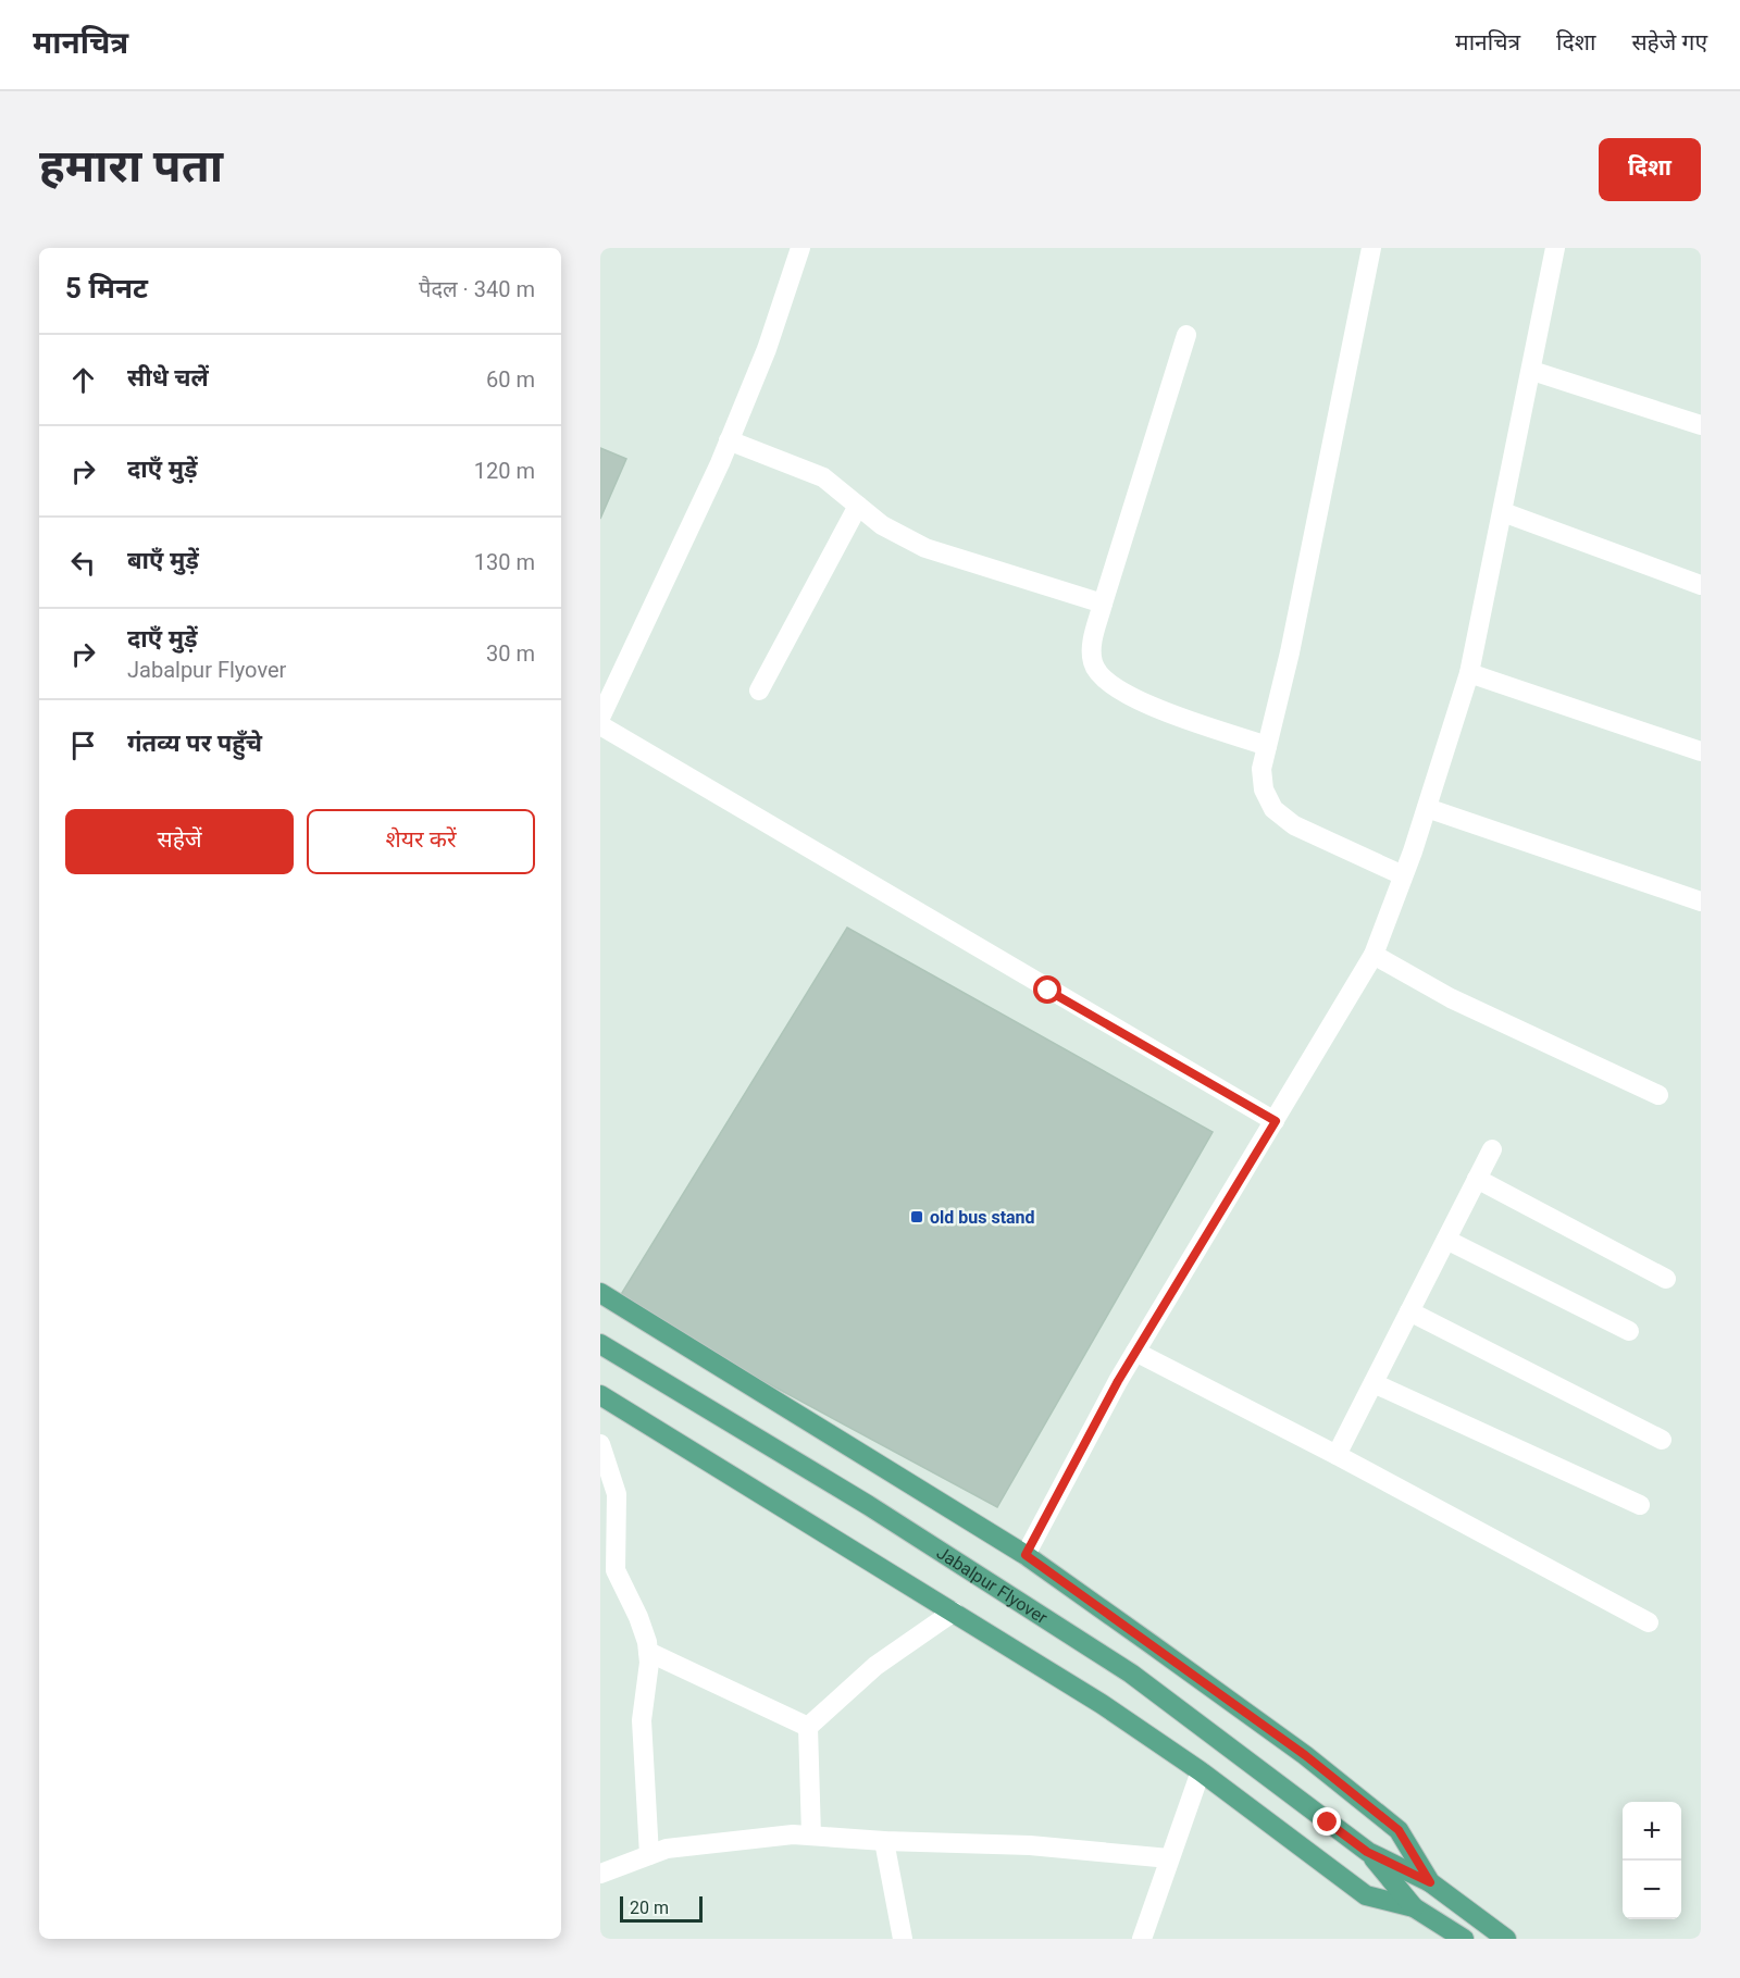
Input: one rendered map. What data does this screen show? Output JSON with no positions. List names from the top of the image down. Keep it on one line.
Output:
{"streets":{"main road":["Jabalpur Flyover"]},"places":{"transit":["old bus stand"]},"scale_bar":"20 m","page":{"header":"मानचित्र","nav":["मानचित्र","दिशा","सहेजे गए"],"buttons":["दिशा",["सहेजें","शेयर करें"]],"title":"हमारा पता","heading":["5 मिनट","पैदल · 340 m"],"list":[["सीधे चलें","60 m"],["दाएँ मुड़ें","120 m"],["बाएँ मुड़ें","130 m"],["दाएँ मुड़ें","Jabalpur Flyover","30 m"],"गंतव्य पर पहुँचे"],"map_buttons":["+","−"],"scale":"20 m"}}
